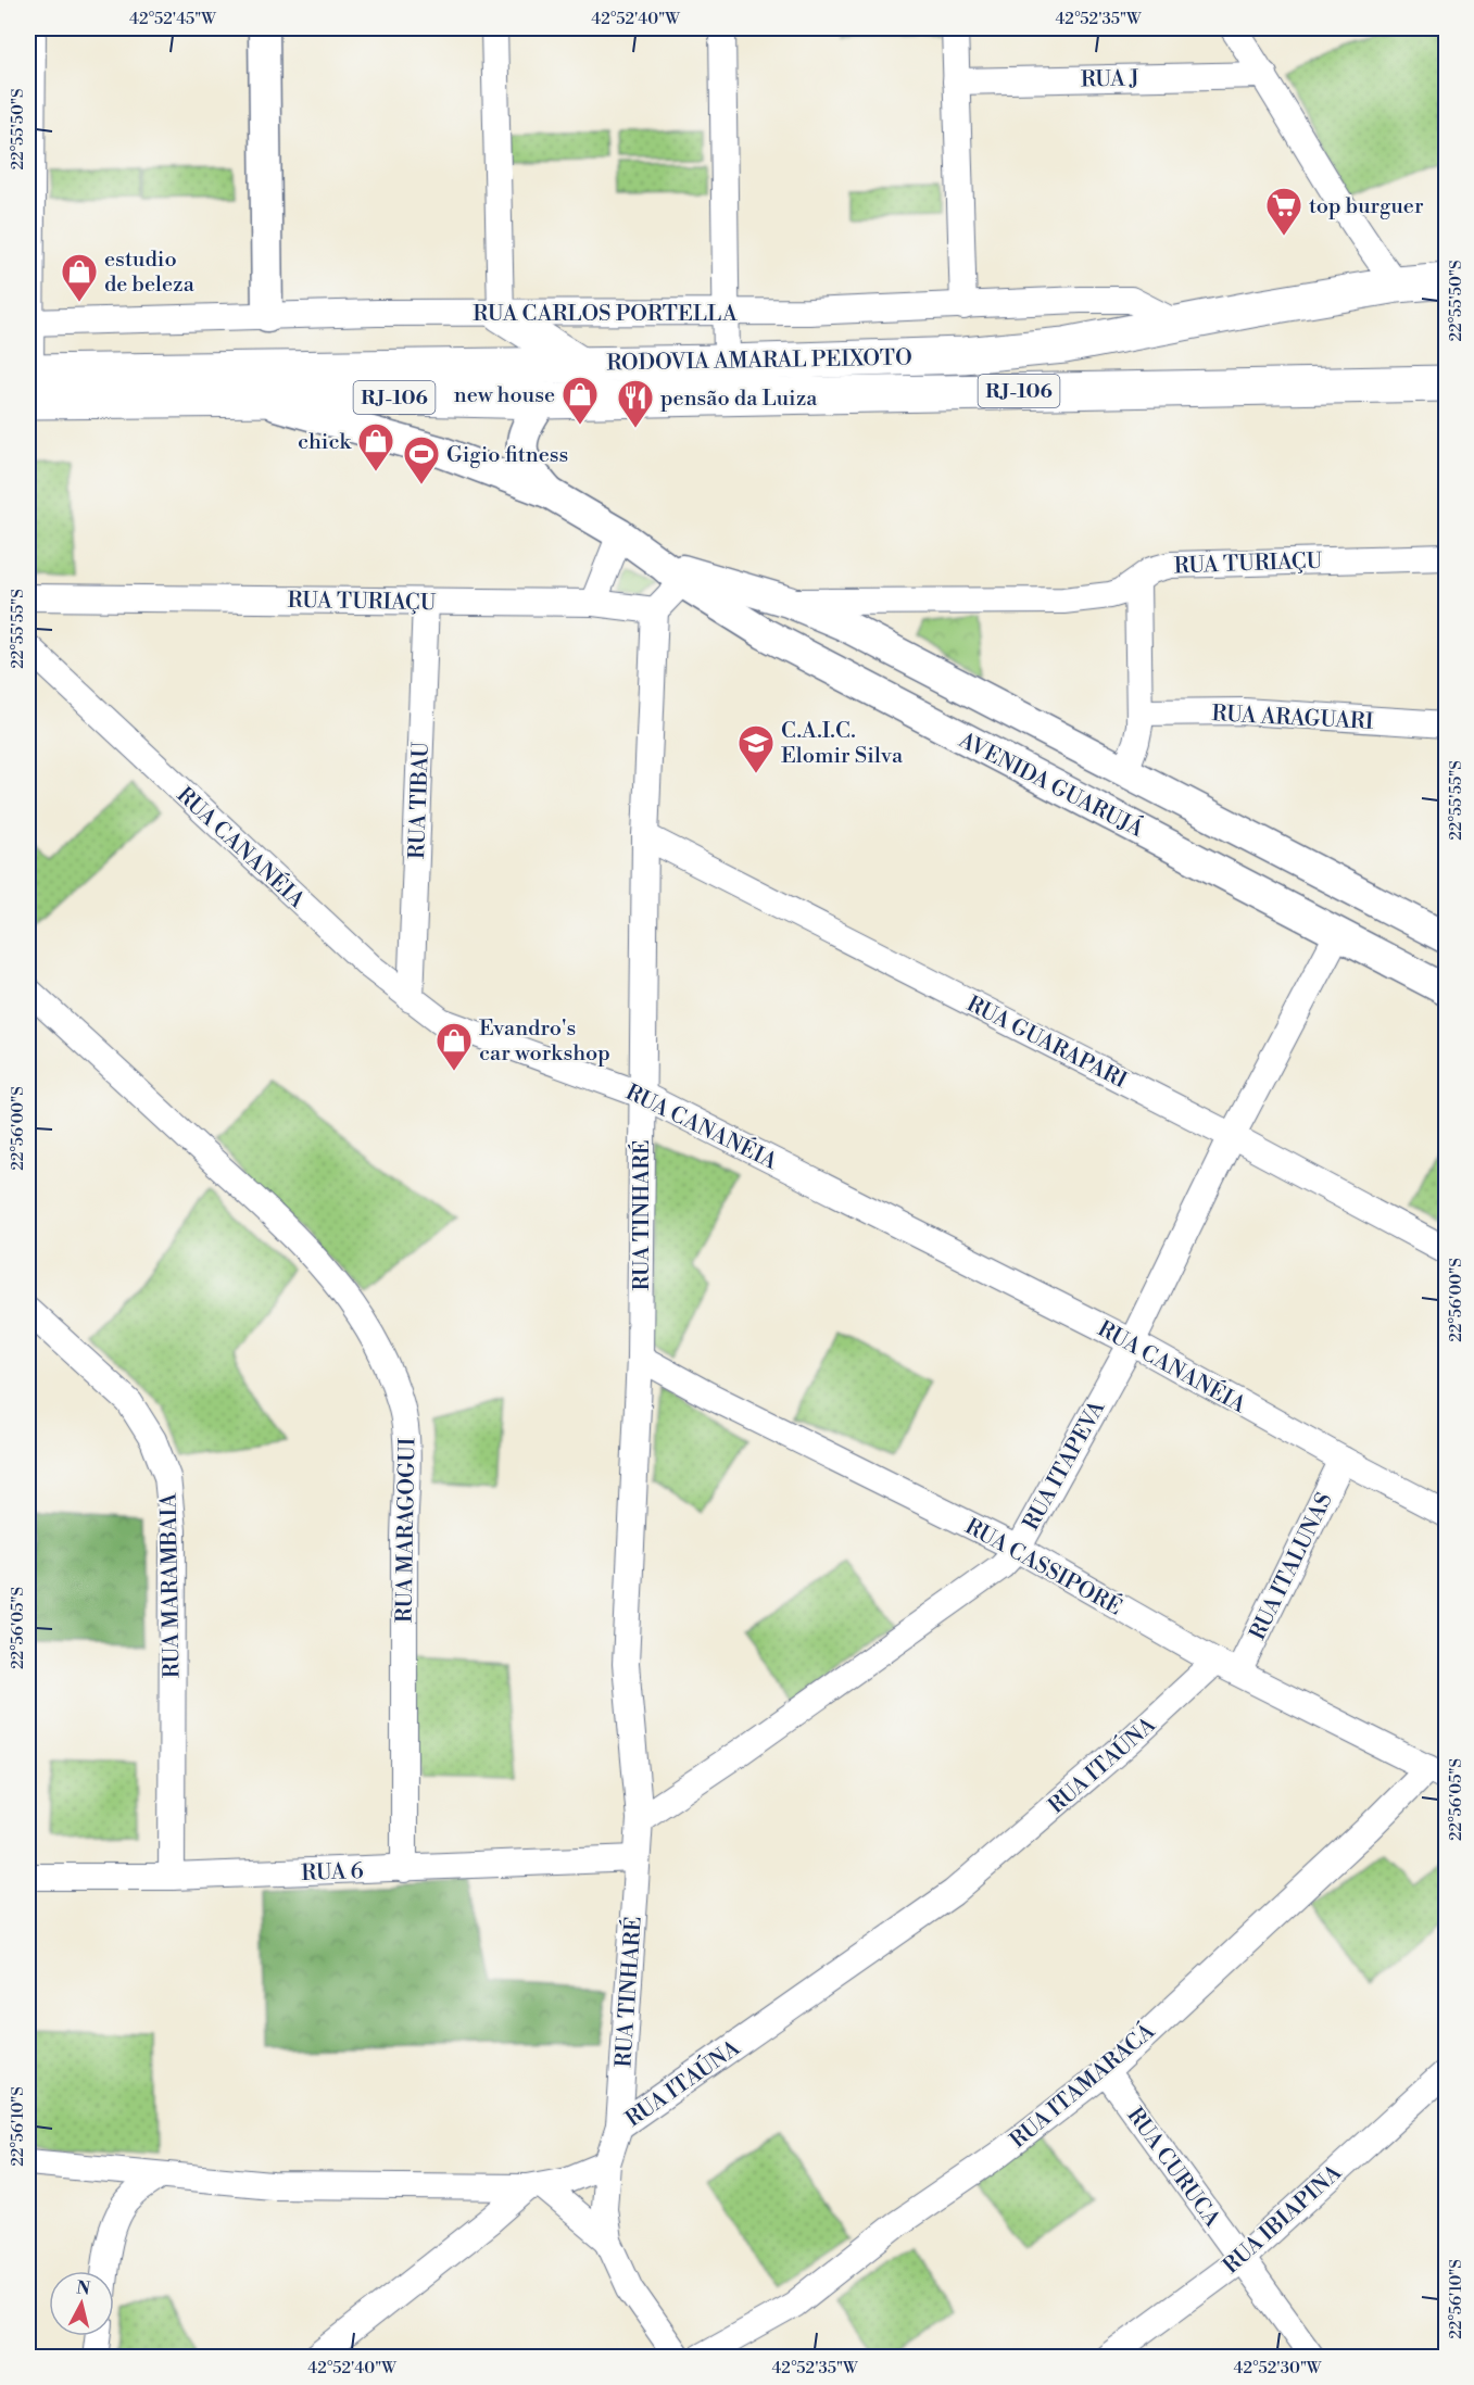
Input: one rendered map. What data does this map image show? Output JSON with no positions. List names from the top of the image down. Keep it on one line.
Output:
{"streets":{"highway":["RODOVIA AMARAL PEIXOTO","RJ-106"],"street":["RUA J","RUA CARLOS PORTELLA","RUA TURIAÇU","RUA ARAGUARI","AVENIDA GUARUJÁ","RUA TIBAU","RUA CANANÉIA","RUA GUARAPARI","RUA TINHARÉ","RUA ITAPEVA","RUA MARAGOGUI","RUA CASSIPORÉ","RUA ITALUNAS","RUA MARAMBAIA","RUA ITAÚNA","RUA 6","RUA ITAMARACÁ","RUA CURUCA","RUA IBIAPINA"]},"crossings":[["RUA CARLOS PORTELLA","RODOVIA AMARAL PEIXOTO"],["RODOVIA AMARAL PEIXOTO","AVENIDA GUARUJÁ"],["RUA TURIAÇU","AVENIDA GUARUJÁ"],["RUA TURIAÇU","RUA TIBAU"],["RUA TURIAÇU","RUA TINHARÉ"],["AVENIDA GUARUJÁ","RUA ITAPEVA"],["RUA TIBAU","RUA CANANÉIA"],["RUA CANANÉIA","RUA TINHARÉ"],["RUA CANANÉIA","RUA ITAPEVA"],["RUA CANANÉIA","RUA ITALUNAS"],["RUA GUARAPARI","RUA TINHARÉ"],["RUA GUARAPARI","RUA ITAPEVA"],["RUA TINHARÉ","RUA ITAPEVA"],["RUA TINHARÉ","RUA CASSIPORÉ"],["RUA TINHARÉ","RUA ITAÚNA"],["RUA TINHARÉ","RUA 6"],["RUA ITAPEVA","RUA CASSIPORÉ"],["RUA MARAGOGUI","RUA 6"],["RUA CASSIPORÉ","RUA ITALUNAS"],["RUA CASSIPORÉ","RUA ITAÚNA"],["RUA CASSIPORÉ","RUA ITAMARACÁ"],["RUA ITALUNAS","RUA ITAÚNA"],["RUA MARAMBAIA","RUA 6"],["RUA ITAMARACÁ","RUA CURUCA"],["RUA CURUCA","RUA IBIAPINA"]],"places":{"supermarket":["top burguer"],"shop":["estudio de beleza","new house","chick","Evandro's car workshop"],"restaurant":["pensão da Luiza"],"sports":["Gigio fitness"],"school or university":["C.A.I.C. Elomir Silva"]},"north":"top","coordinates":["42°52'45\"W","42°52'40\"W","42°52'35\"W","22°55'50\"S","22°55'55\"S","22°56'00\"S","22°56'05\"S","22°56'10\"S","42°52'30\"W"]}
